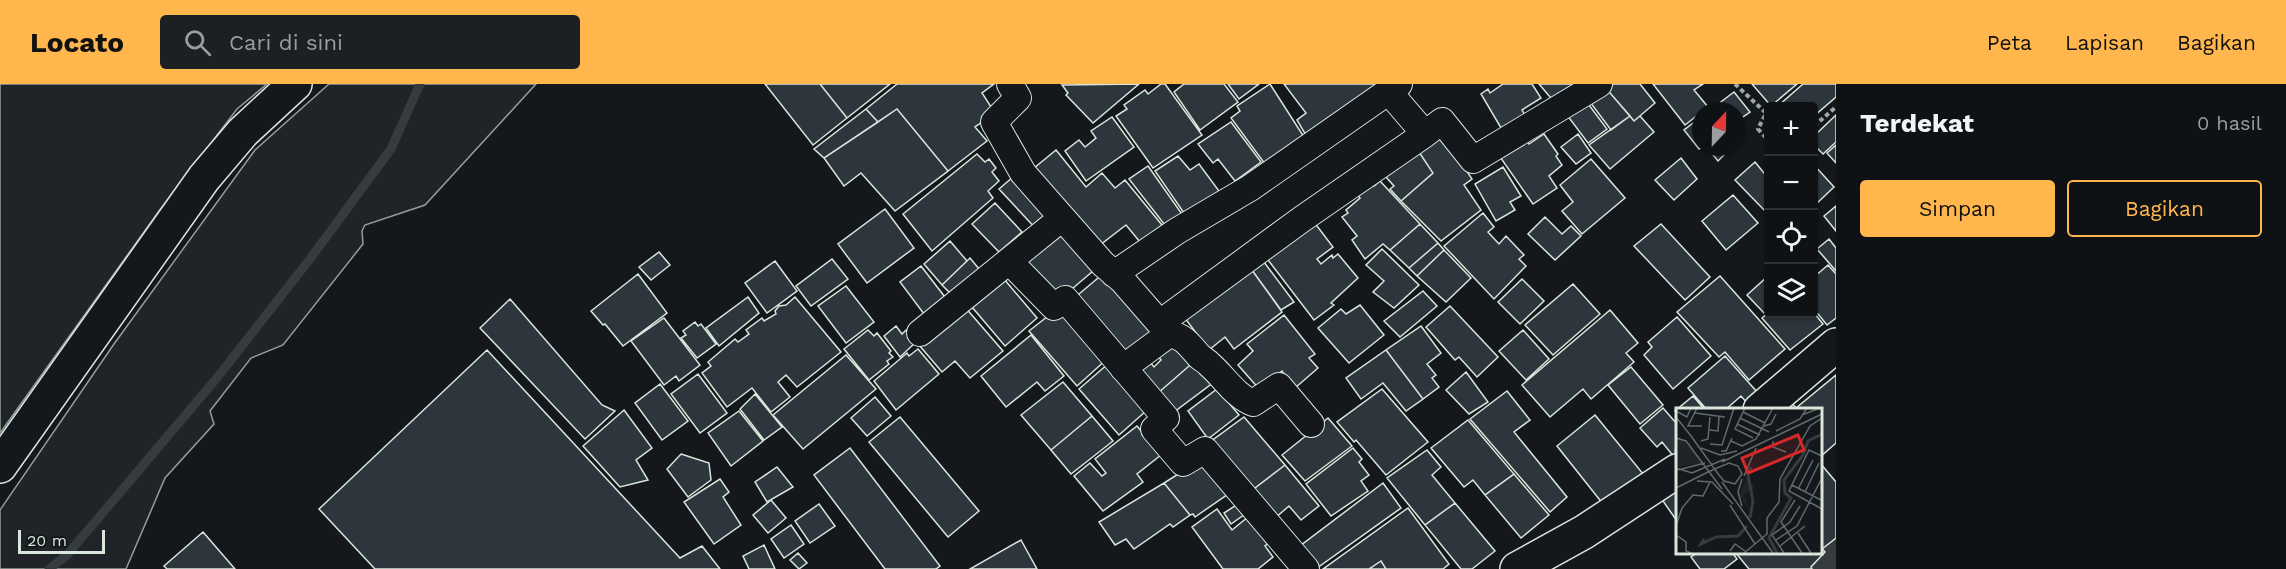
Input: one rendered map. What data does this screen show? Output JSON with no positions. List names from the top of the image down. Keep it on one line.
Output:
{"scale_bar":"20 m","north":"top","page":{"header":"Locato","search":"Cari di sini","nav":["Peta","Lapisan","Bagikan"],"heading":["Terdekat","0 hasil"],"map_buttons":["+","−"],"buttons":["Simpan","Bagikan"],"scale":"20 m"}}
